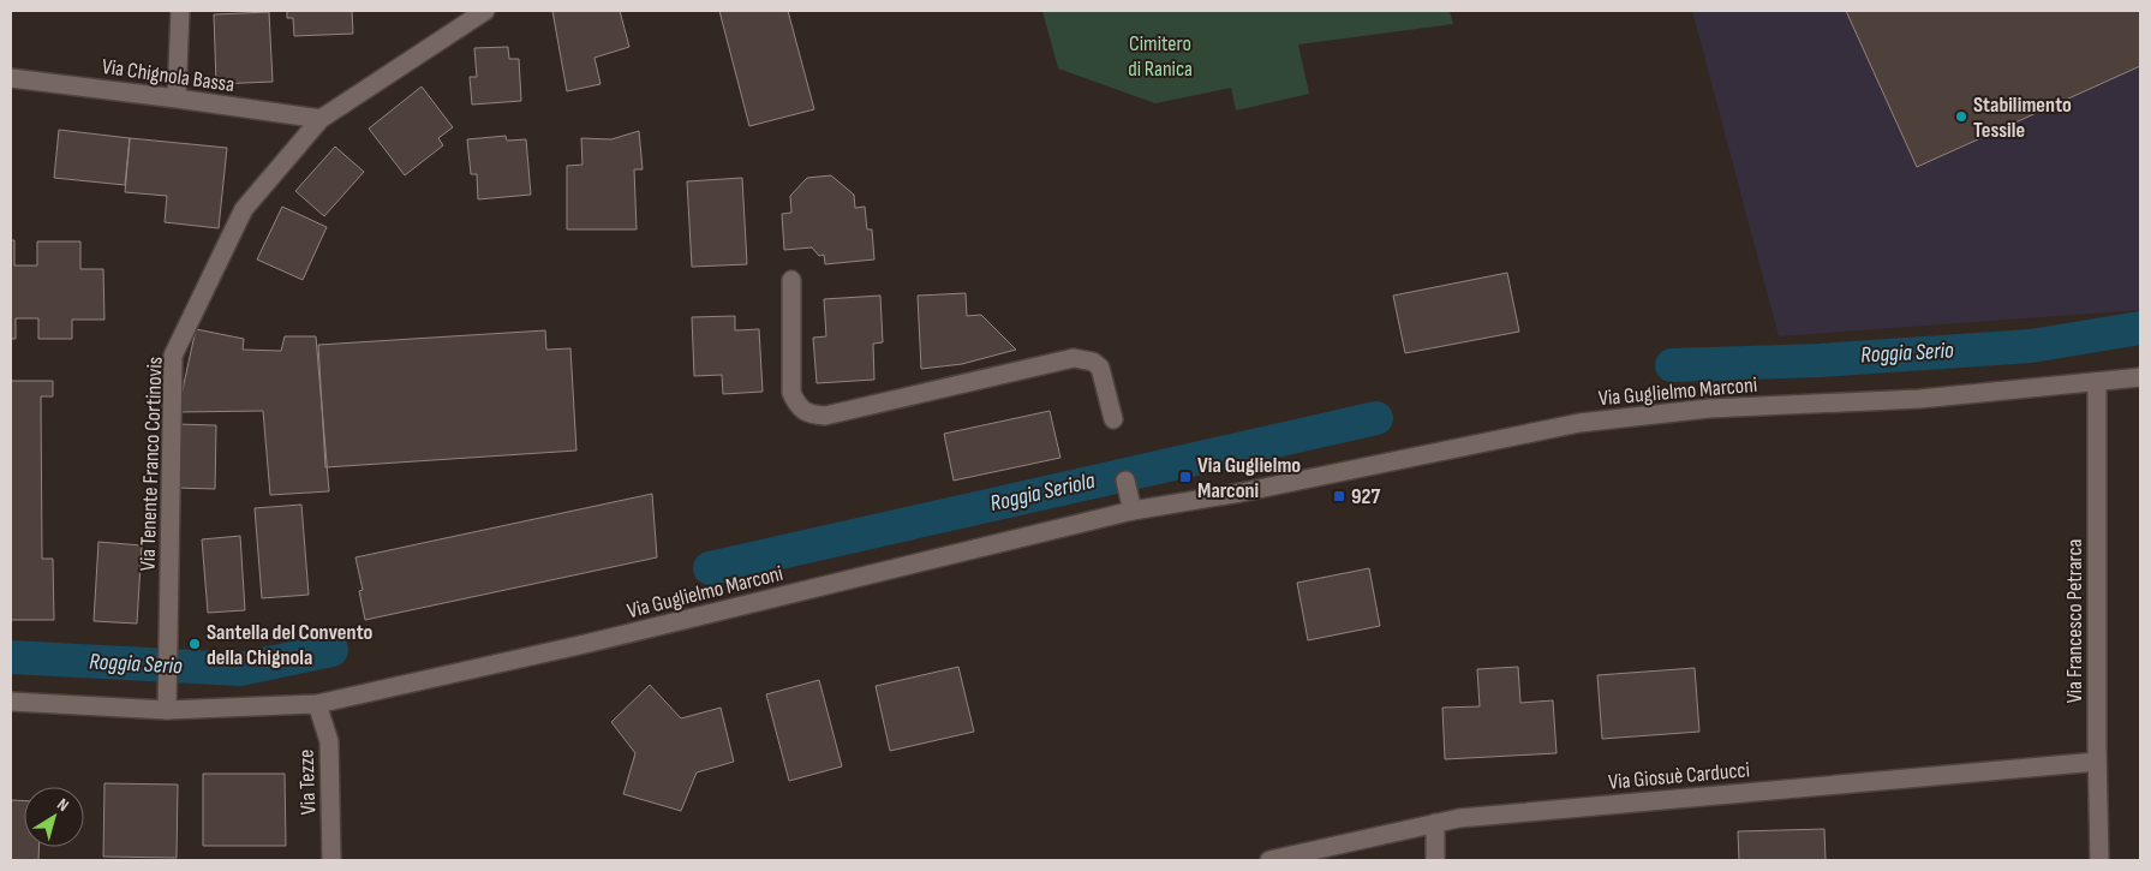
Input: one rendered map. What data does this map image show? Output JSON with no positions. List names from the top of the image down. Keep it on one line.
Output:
{"streets":{"street":["Via Chignola Bassa","Via Guglielmo Marconi","Via Tenente Franco Cortinovis","Via Francesco Petrarca","Via Giosuè Carducci","Via Tezze"]},"crossings":[["Via Chignola Bassa","Via Tenente Franco Cortinovis"],["Via Guglielmo Marconi","Via Tenente Franco Cortinovis"],["Via Guglielmo Marconi","Via Francesco Petrarca"],["Via Guglielmo Marconi","Via Tezze"],["Via Francesco Petrarca","Via Giosuè Carducci"]],"water":["Roggia Serio","Roggia Seriola"],"parks":["Cimitero di Ranica"],"places":{"other":["Stabilimento Tessile","Santella del Convento della Chignola"],"transit":["Via Guglielmo Marconi","927"]},"north":"top right"}
